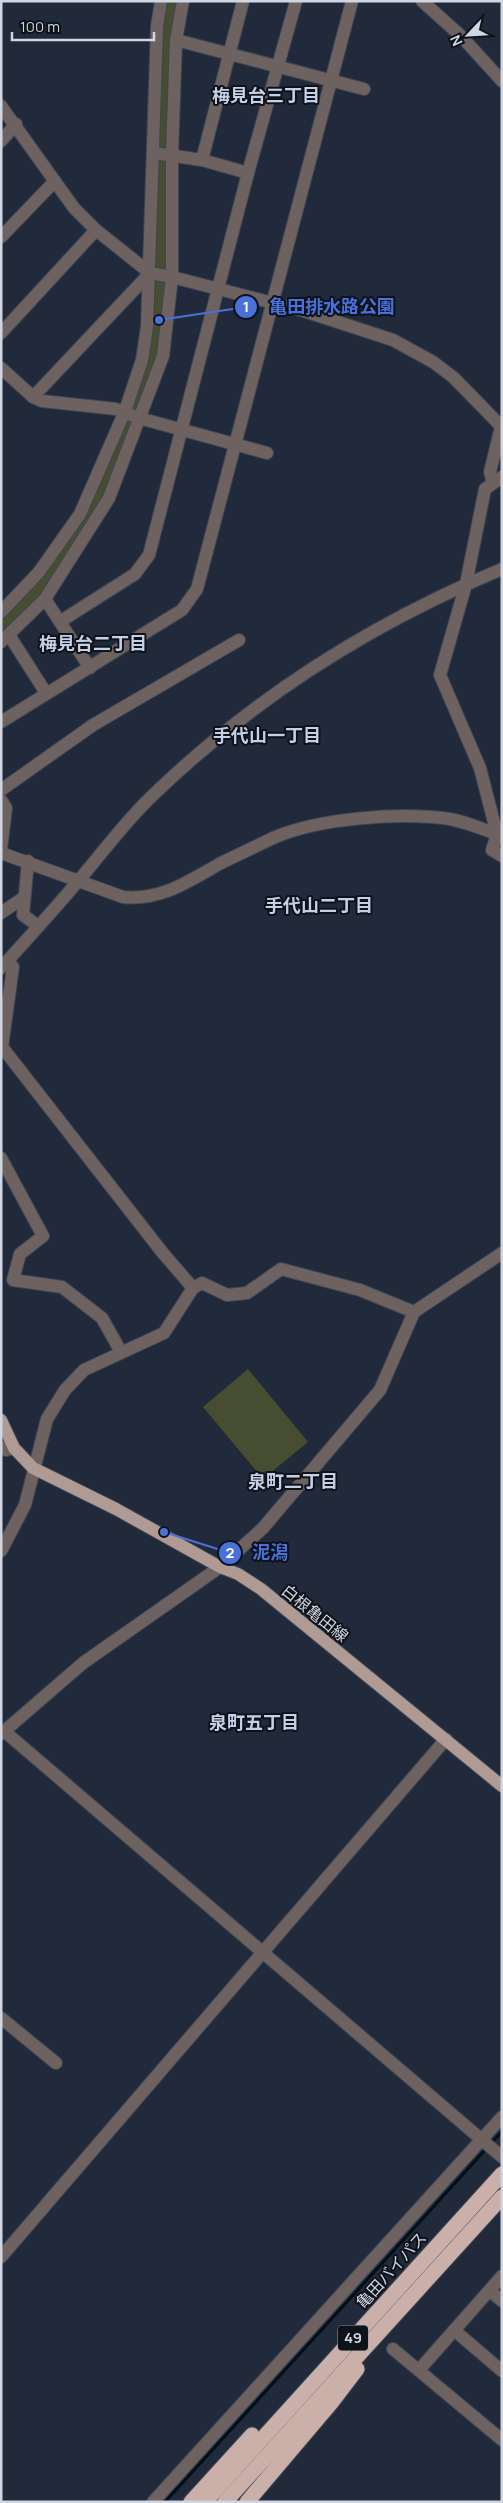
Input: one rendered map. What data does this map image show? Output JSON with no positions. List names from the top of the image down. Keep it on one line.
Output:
{"streets":{"highway":["亀田バイパス","49"],"main road":["白根亀田線"]},"districts":["梅見台三丁目","梅見台二丁目","手代山一丁目","手代山二丁目","泉町二丁目","泉町五丁目"],"places":["亀田排水路公園","泥潟"],"scale_bar":"100 m","north":"bottom left"}
